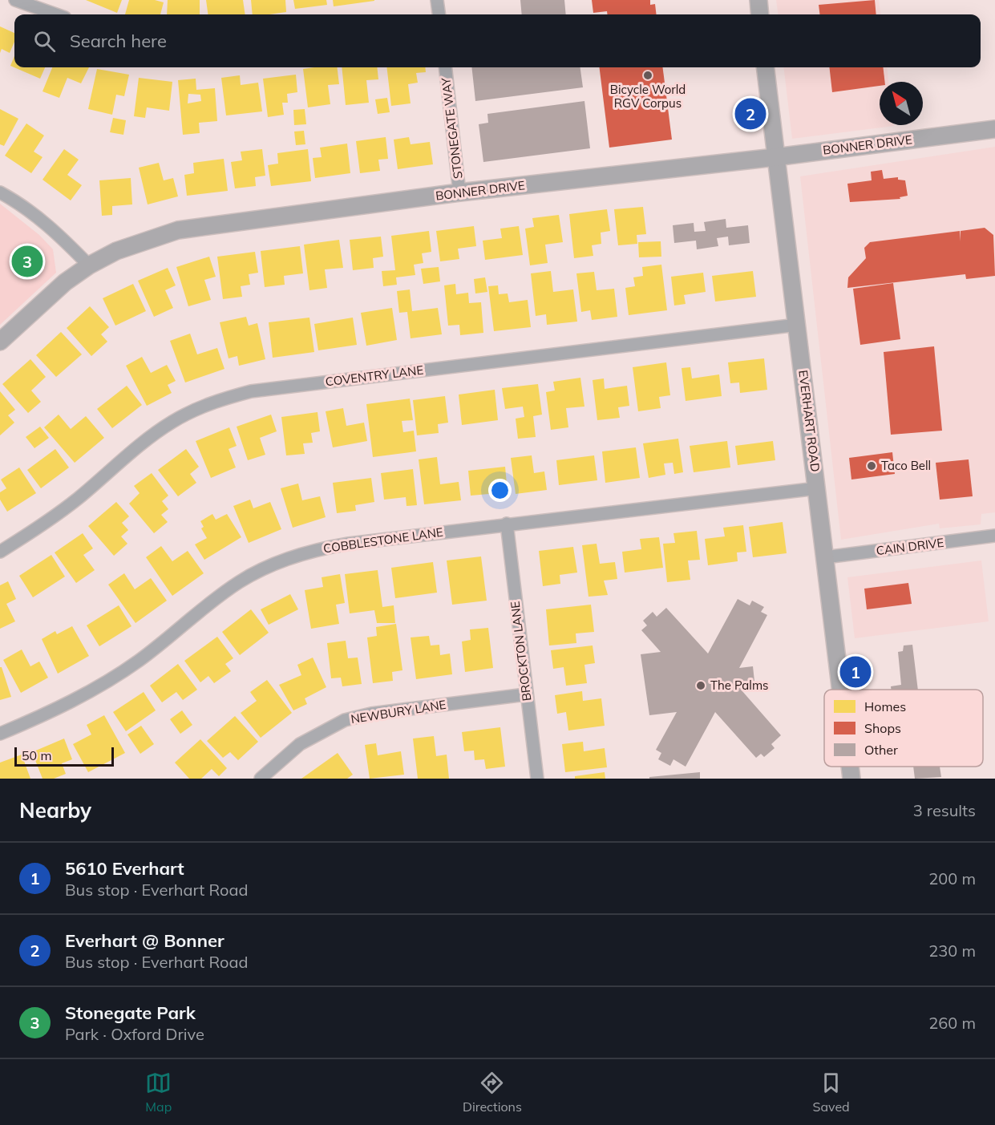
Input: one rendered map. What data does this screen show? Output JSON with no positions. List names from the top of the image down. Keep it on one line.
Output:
{"streets":{"street":["STONEGATE WAY","BONNER DRIVE","COVENTRY LANE","EVERHART ROAD","COBBLESTONE LANE","CAIN DRIVE","BROCKTON LANE","NEWBURY LANE"]},"crossings":[["STONEGATE WAY","BONNER DRIVE"],["BONNER DRIVE","EVERHART ROAD"],["COVENTRY LANE","EVERHART ROAD"],["EVERHART ROAD","COBBLESTONE LANE"],["EVERHART ROAD","CAIN DRIVE"],["COBBLESTONE LANE","BROCKTON LANE"],["BROCKTON LANE","NEWBURY LANE"]],"places":["Bicycle World RGV Corpus","Taco Bell","The Palms"],"legend":["Homes","Shops","Other"],"scale_bar":"50 m","north":"top left","page":{"search":"Search here","pins":["2","3","1"],"scale":"50 m","heading":["Nearby","3 results"],"list":[{"mark":"1","name":"5610 Everhart","note":"Bus stop · Everhart Road","value":"200 m"},{"mark":"2","name":"Everhart @ Bonner","note":"Bus stop · Everhart Road","value":"230 m"},{"mark":"3","name":"Stonegate Park","note":"Park · Oxford Drive","value":"260 m"}],"nav":["Map","Directions","Saved"]}}
